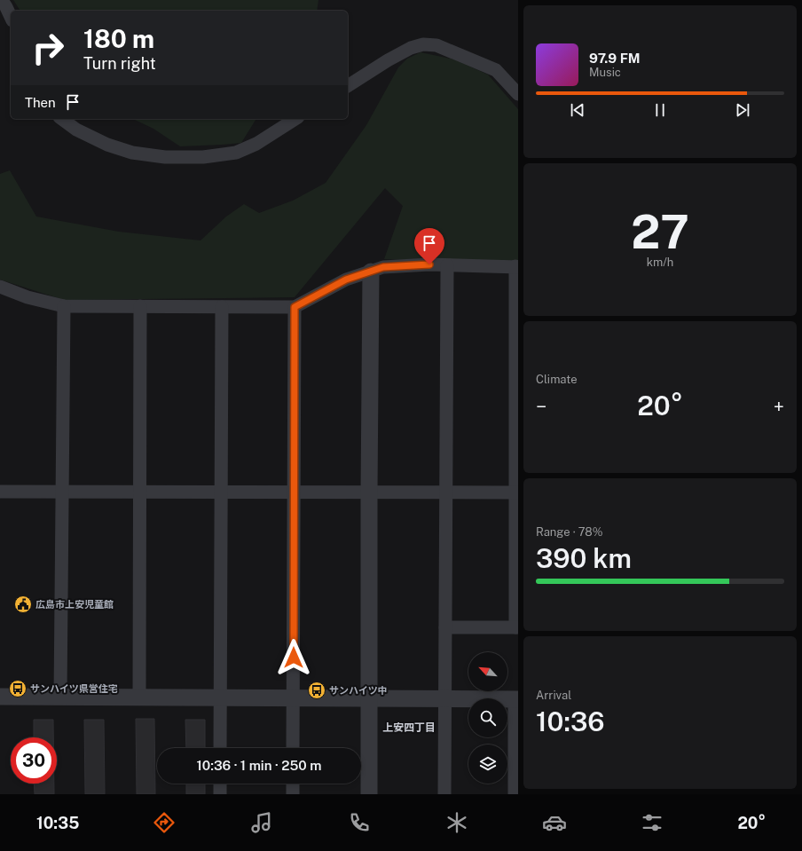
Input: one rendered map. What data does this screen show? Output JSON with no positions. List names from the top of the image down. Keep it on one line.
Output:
{"districts":["上安四丁目"],"places":{"public building":["広島市上安児童館"],"bus stop":["サンハイツ県営住宅","サンハイツ中"]},"north":"top left","page":{"turn":["180 m","Turn right"],"song":["97.9 FM","Music"],"then":"Then","tile":[["27","km/h"],"Climate",["Range · 78%","390 km"],["Arrival","10:36"]],"heat":["−","20°","+"],"limit":"30","trip":"10:36 · 1 min · 250 m","tabs":["10:35","20°"]}}
